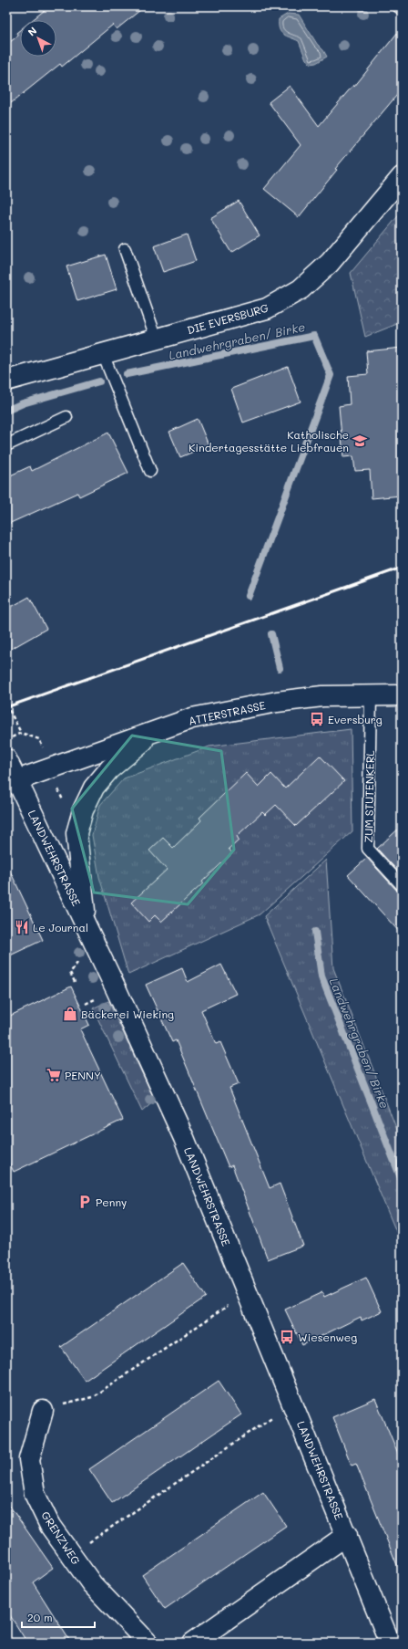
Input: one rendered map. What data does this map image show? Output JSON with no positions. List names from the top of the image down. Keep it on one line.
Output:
{"streets":{"street":["DIE EVERSBURG","ATTERSTRASSE","LANDWEHRSTRASSE","GRENZWEG"],"lane":["ZUM STUTENKERL"]},"crossings":[["ATTERSTRASSE","ZUM STUTENKERL"],["ATTERSTRASSE","LANDWEHRSTRASSE"]],"water":["Landwehrgraben/ Birke"],"places":{"school or university":["Katholische Kindertagesstätte Liebfrauen"],"bus stop":["Eversburg","Wiesenweg"],"restaurant":["Le Journal"],"shop":["Bäckerei Wieking"],"supermarket":["PENNY"],"parking":["Penny"]},"scale_bar":"20 m","north":"top left"}
